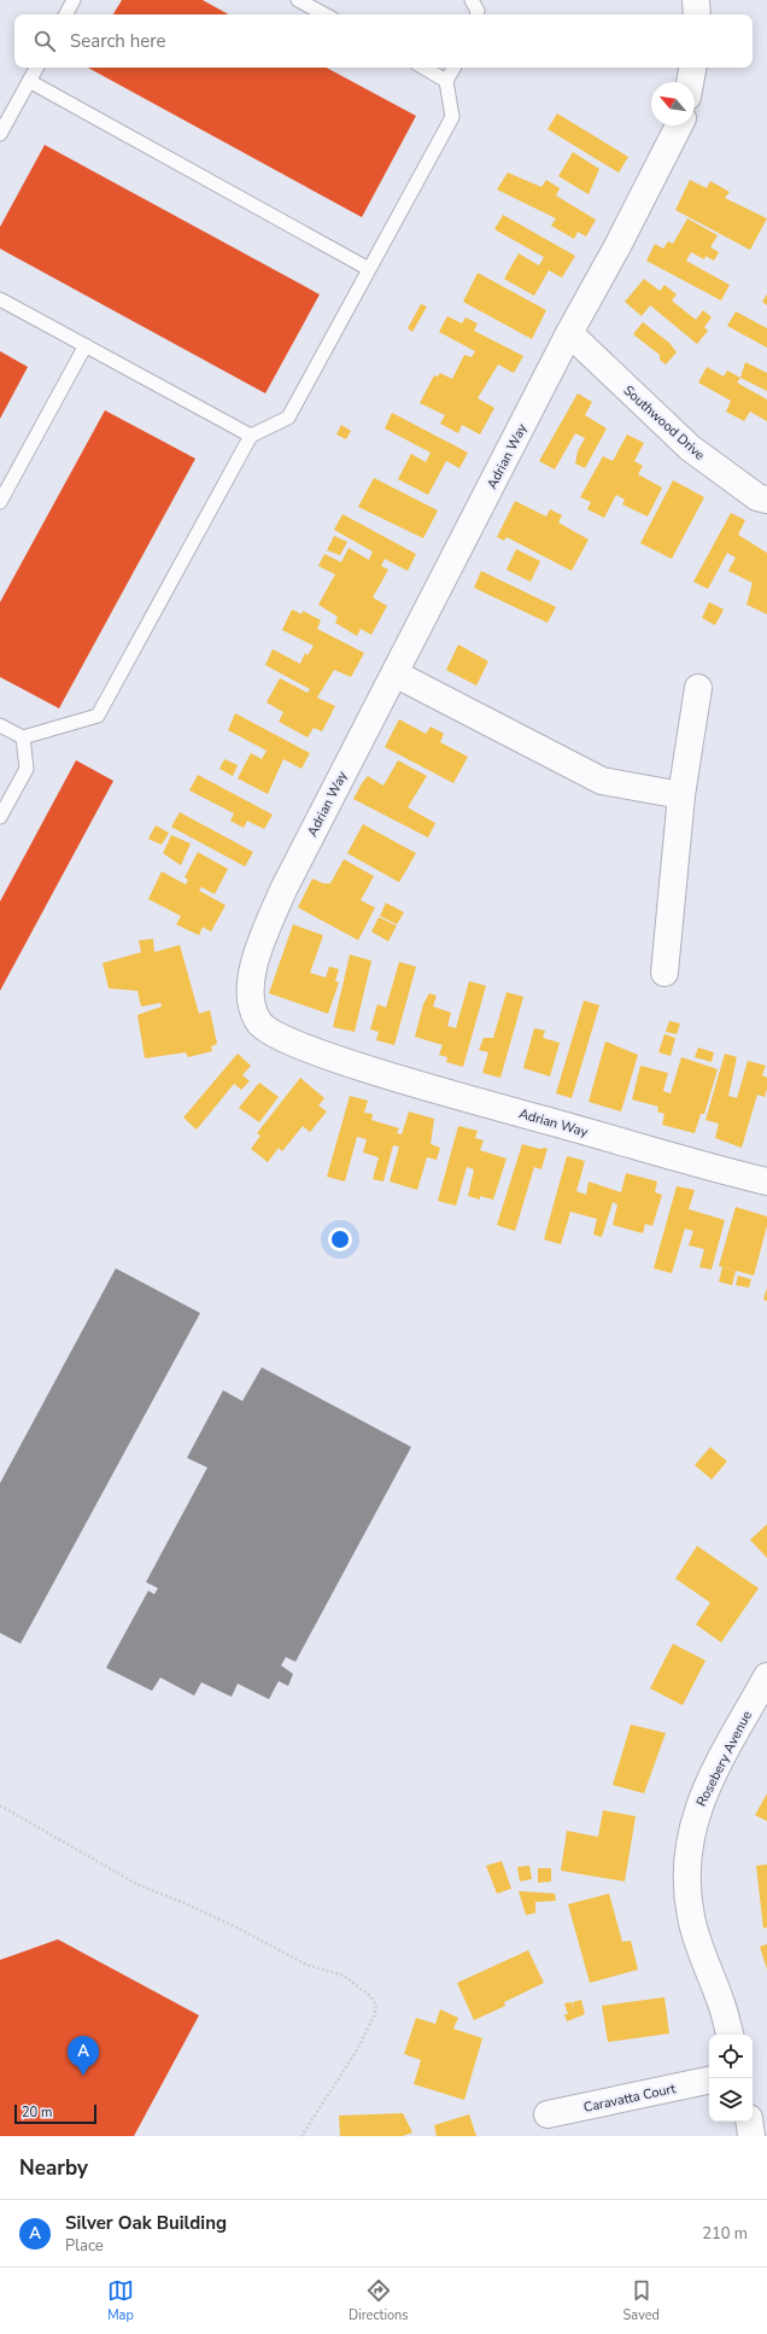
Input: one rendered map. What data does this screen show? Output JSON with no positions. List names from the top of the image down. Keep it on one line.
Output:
{"streets":{"street":["Southwood Drive","Adrian Way","Rosebery Avenue","Caravatta Court"]},"crossings":[["Southwood Drive","Adrian Way"]],"scale_bar":"20 m","north":"top left","page":{"search":"Search here","pins":"A","scale":"20 m","heading":"Nearby","list":[{"mark":"A","name":"Silver Oak Building","note":"Place","value":"210 m"}],"nav":["Map","Directions","Saved"]}}
